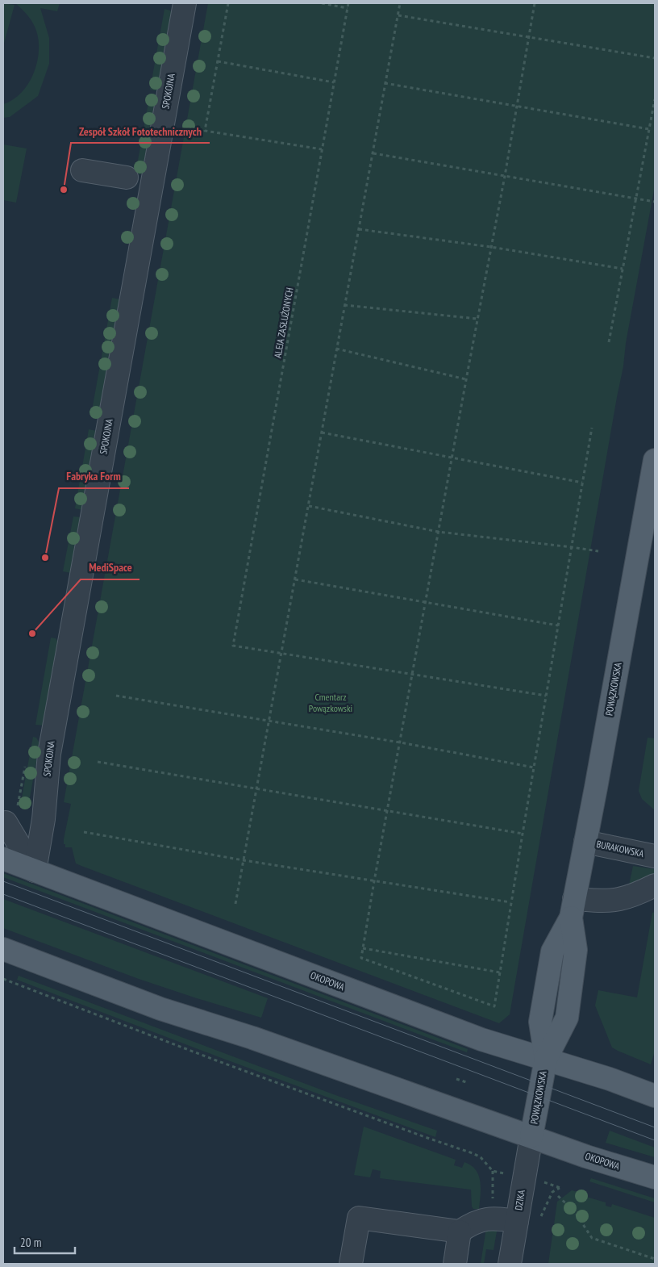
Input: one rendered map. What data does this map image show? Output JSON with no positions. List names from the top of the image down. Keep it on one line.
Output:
{"streets":{"main road":["POWĄZKOWSKA","OKOPOWA"],"street":["SPOKOJNA","BURAKOWSKA","DZIKA"],"path":["ALEJA ZASŁUŻONYCH"]},"crossings":[["SPOKOJNA","OKOPOWA"],["POWĄZKOWSKA","BURAKOWSKA"],["POWĄZKOWSKA","OKOPOWA"],["POWĄZKOWSKA","DZIKA"],["OKOPOWA","DZIKA"]],"parks":["Cmentarz Powązkowski"],"places":["Zespół Szkół Fototechnicznych","Fabryka Form","MediSpace"],"scale_bar":"20 m"}
